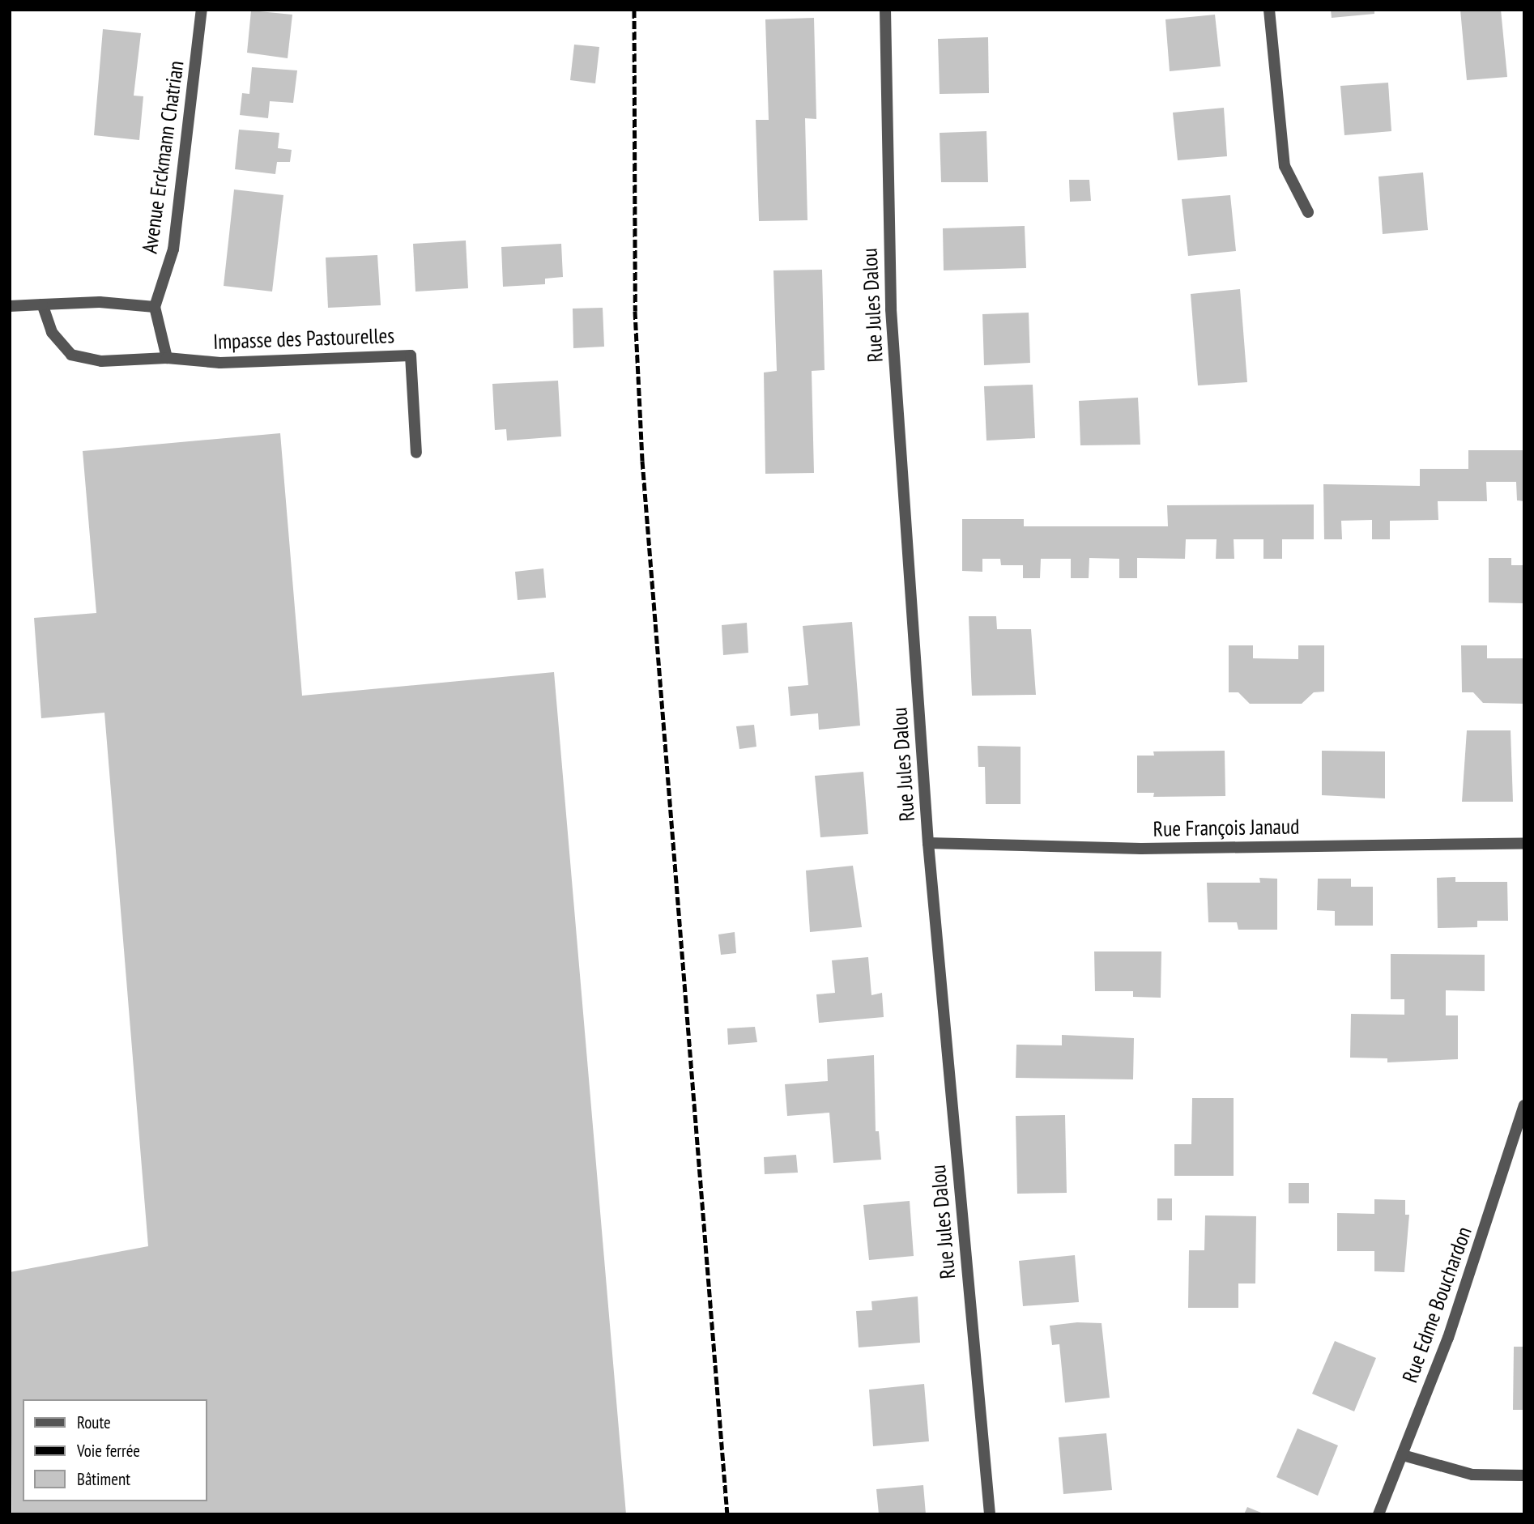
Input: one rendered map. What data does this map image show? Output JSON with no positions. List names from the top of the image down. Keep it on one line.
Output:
{"streets":{"street":["Avenue Erckmann Chatrian","Rue Jules Dalou","Impasse des Pastourelles","Rue François Janaud","Rue Edme Bouchardon"]},"crossings":[["Rue Jules Dalou","Rue François Janaud"]],"legend":["Route","Voie ferrée","Bâtiment"]}
